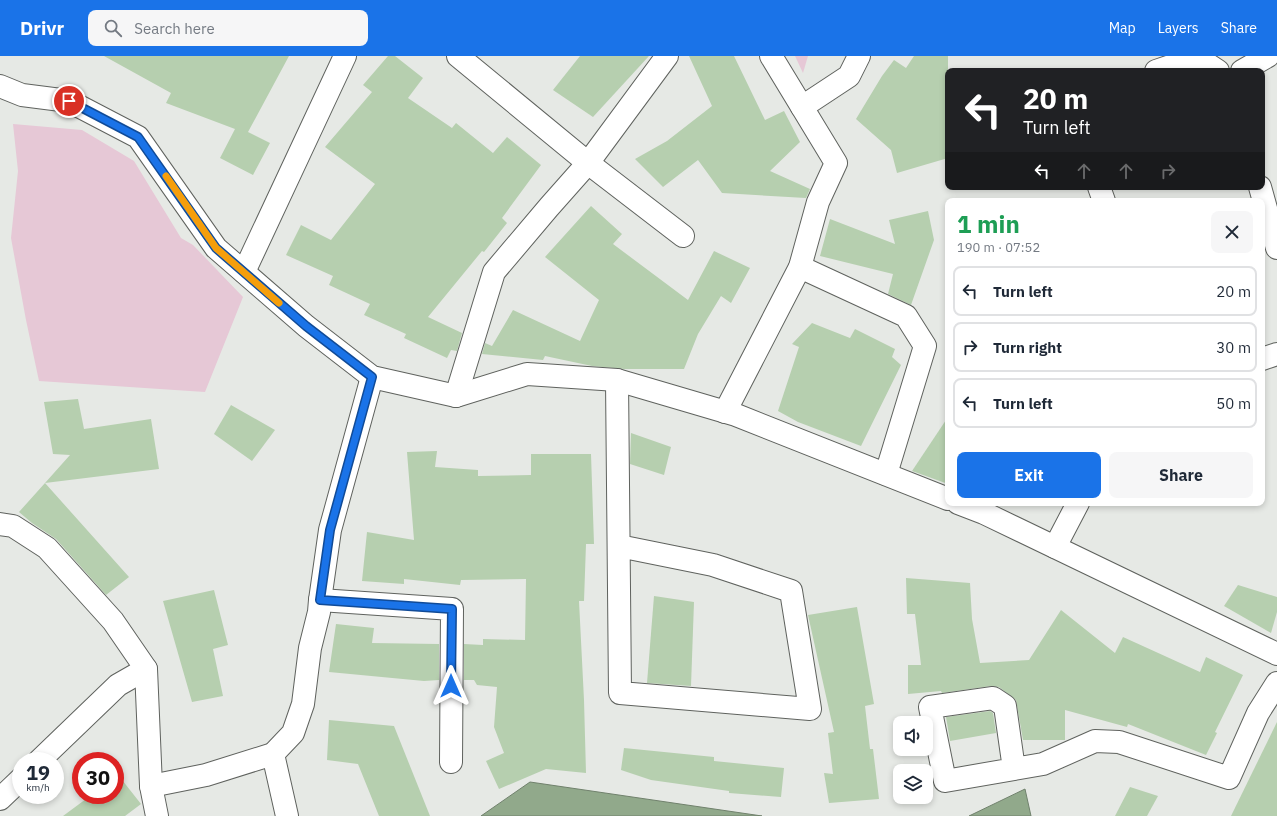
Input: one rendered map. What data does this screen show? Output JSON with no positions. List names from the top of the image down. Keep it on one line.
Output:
{"page":{"header":"Drivr","search":"Search here","nav":["Map","Layers","Share"],"turn":["20 m","Turn left"],"heading":["1 min","190 m · 07:52"],"list":[{"name":"Turn left","value":"20 m"},{"name":"Turn right","value":"30 m"},{"name":"Turn left","value":"50 m"}],"buttons":["Exit","Share"],"speed":"19 km/h","limit":"30"}}
